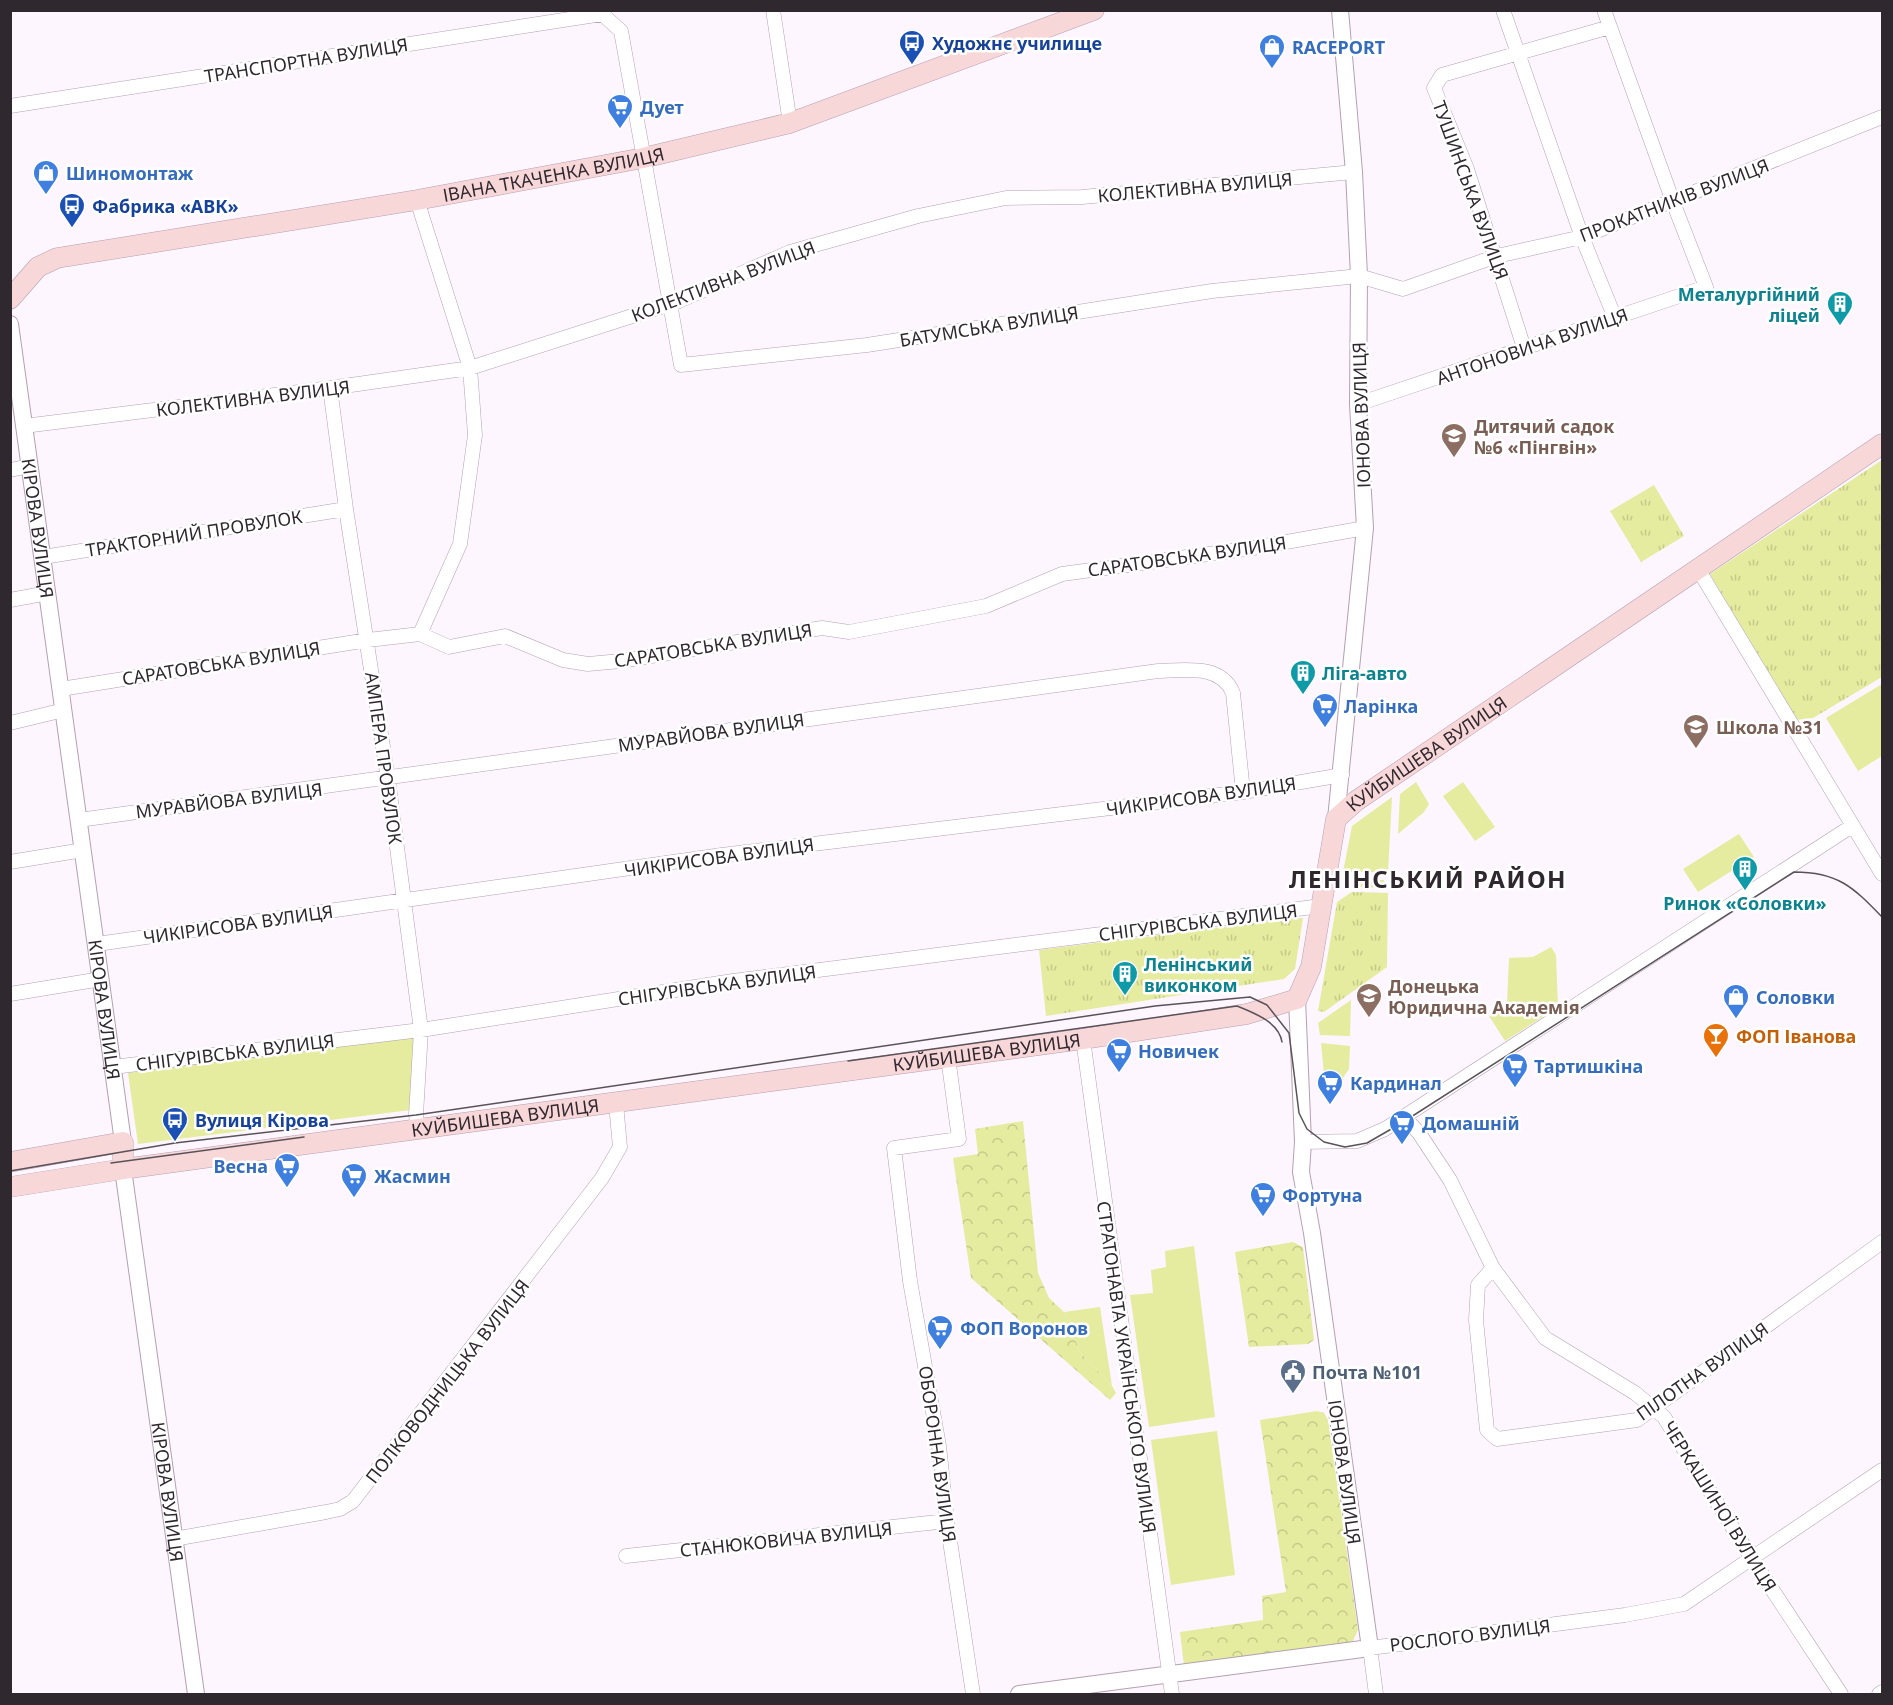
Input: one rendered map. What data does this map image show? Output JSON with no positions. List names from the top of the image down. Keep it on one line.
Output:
{"streets":{"main road":["ІВАНА ТКАЧЕНКА ВУЛИЦЯ","КІРОВА ВУЛИЦЯ","КУЙБИШЕВА ВУЛИЦЯ"],"street":["ТРАНСПОРТНА ВУЛИЦЯ","КОЛЕКТИВНА ВУЛИЦЯ","ТУШИНСЬКА ВУЛИЦЯ","ПРОКАТНИКІВ ВУЛИЦЯ","БАТУМСЬКА ВУЛИЦЯ","АНТОНОВИЧА ВУЛИЦЯ","ІОНОВА ВУЛИЦЯ","ТРАКТОРНИЙ ПРОВУЛОК","САРАТОВСЬКА ВУЛИЦЯ","МУРАВЙОВА ВУЛИЦЯ","АМПЕРА ПРОВУЛОК","ЧИКІРИСОВА ВУЛИЦЯ","СНІГУРІВСЬКА ВУЛИЦЯ","СТРАТОНАВТА УКРАЇНСЬКОГО ВУЛИЦЯ","ПІЛОТНА ВУЛИЦЯ","ПОЛКОВОДНИЦЬКА ВУЛИЦЯ","ОБОРОННА ВУЛИЦЯ","ЧЕРКАШИНОЇ ВУЛИЦЯ","СТАНЮКОВИЧА ВУЛИЦЯ","РОСЛОГО ВУЛИЦЯ"]},"crossings":[["ТРАНСПОРТНА ВУЛИЦЯ","ІВАНА ТКАЧЕНКА ВУЛИЦЯ"],["КОЛЕКТИВНА ВУЛИЦЯ","БАТУМСЬКА ВУЛИЦЯ"],["КОЛЕКТИВНА ВУЛИЦЯ","ІОНОВА ВУЛИЦЯ"],["КОЛЕКТИВНА ВУЛИЦЯ","КІРОВА ВУЛИЦЯ"],["КОЛЕКТИВНА ВУЛИЦЯ","АМПЕРА ПРОВУЛОК"],["ТУШИНСЬКА ВУЛИЦЯ","ПРОКАТНИКІВ ВУЛИЦЯ"],["ТУШИНСЬКА ВУЛИЦЯ","АНТОНОВИЧА ВУЛИЦЯ"],["ПРОКАТНИКІВ ВУЛИЦЯ","БАТУМСЬКА ВУЛИЦЯ"],["ПРОКАТНИКІВ ВУЛИЦЯ","АНТОНОВИЧА ВУЛИЦЯ"],["ПРОКАТНИКІВ ВУЛИЦЯ","ІОНОВА ВУЛИЦЯ"],["БАТУМСЬКА ВУЛИЦЯ","ІОНОВА ВУЛИЦЯ"],["АНТОНОВИЧА ВУЛИЦЯ","ІОНОВА ВУЛИЦЯ"],["ІОНОВА ВУЛИЦЯ","САРАТОВСЬКА ВУЛИЦЯ"],["ІОНОВА ВУЛИЦЯ","КУЙБИШЕВА ВУЛИЦЯ"],["ІОНОВА ВУЛИЦЯ","ЧИКІРИСОВА ВУЛИЦЯ"],["ІОНОВА ВУЛИЦЯ","РОСЛОГО ВУЛИЦЯ"],["КІРОВА ВУЛИЦЯ","ТРАКТОРНИЙ ПРОВУЛОК"],["КІРОВА ВУЛИЦЯ","САРАТОВСЬКА ВУЛИЦЯ"],["КІРОВА ВУЛИЦЯ","МУРАВЙОВА ВУЛИЦЯ"],["КІРОВА ВУЛИЦЯ","КУЙБИШЕВА ВУЛИЦЯ"],["КІРОВА ВУЛИЦЯ","ЧИКІРИСОВА ВУЛИЦЯ"],["КІРОВА ВУЛИЦЯ","СНІГУРІВСЬКА ВУЛИЦЯ"],["КІРОВА ВУЛИЦЯ","ПОЛКОВОДНИЦЬКА ВУЛИЦЯ"],["ТРАКТОРНИЙ ПРОВУЛОК","АМПЕРА ПРОВУЛОК"],["САРАТОВСЬКА ВУЛИЦЯ","АМПЕРА ПРОВУЛОК"],["МУРАВЙОВА ВУЛИЦЯ","АМПЕРА ПРОВУЛОК"],["МУРАВЙОВА ВУЛИЦЯ","ЧИКІРИСОВА ВУЛИЦЯ"],["КУЙБИШЕВА ВУЛИЦЯ","АМПЕРА ПРОВУЛОК"],["КУЙБИШЕВА ВУЛИЦЯ","СНІГУРІВСЬКА ВУЛИЦЯ"],["КУЙБИШЕВА ВУЛИЦЯ","СТРАТОНАВТА УКРАЇНСЬКОГО ВУЛИЦЯ"],["КУЙБИШЕВА ВУЛИЦЯ","ПОЛКОВОДНИЦЬКА ВУЛИЦЯ"],["КУЙБИШЕВА ВУЛИЦЯ","ОБОРОННА ВУЛИЦЯ"],["АМПЕРА ПРОВУЛОК","ЧИКІРИСОВА ВУЛИЦЯ"],["АМПЕРА ПРОВУЛОК","СНІГУРІВСЬКА ВУЛИЦЯ"],["СТРАТОНАВТА УКРАЇНСЬКОГО ВУЛИЦЯ","РОСЛОГО ВУЛИЦЯ"],["ПІЛОТНА ВУЛИЦЯ","ЧЕРКАШИНОЇ ВУЛИЦЯ"],["ОБОРОННА ВУЛИЦЯ","СТАНЮКОВИЧА ВУЛИЦЯ"],["ЧЕРКАШИНОЇ ВУЛИЦЯ","РОСЛОГО ВУЛИЦЯ"]],"districts":["ЛЕНІНСЬКИЙ РАЙОН"],"places":{"bus stop":["Художнє училище","Фабрика «АВК»","Вулиця Кірова"],"shop":["RACEPORT","Шиномонтаж","Соловки"],"supermarket":["Дует","Ларінка","Новичек","Тартишкіна","Кардинал","Домашній","Весна","Жасмин","Фортуна","ФОП Воронов"],"building":["Металургійний ліцей","Ліга-авто","Ринок «Соловки»","Ленінський виконком"],"school or university":["Дитячий садок №6 «Пінгвін»","Школа №31","Донецька Юридична Академія"],"bar":["ФОП Іванова"],"public building":["Почта №101"]}}
